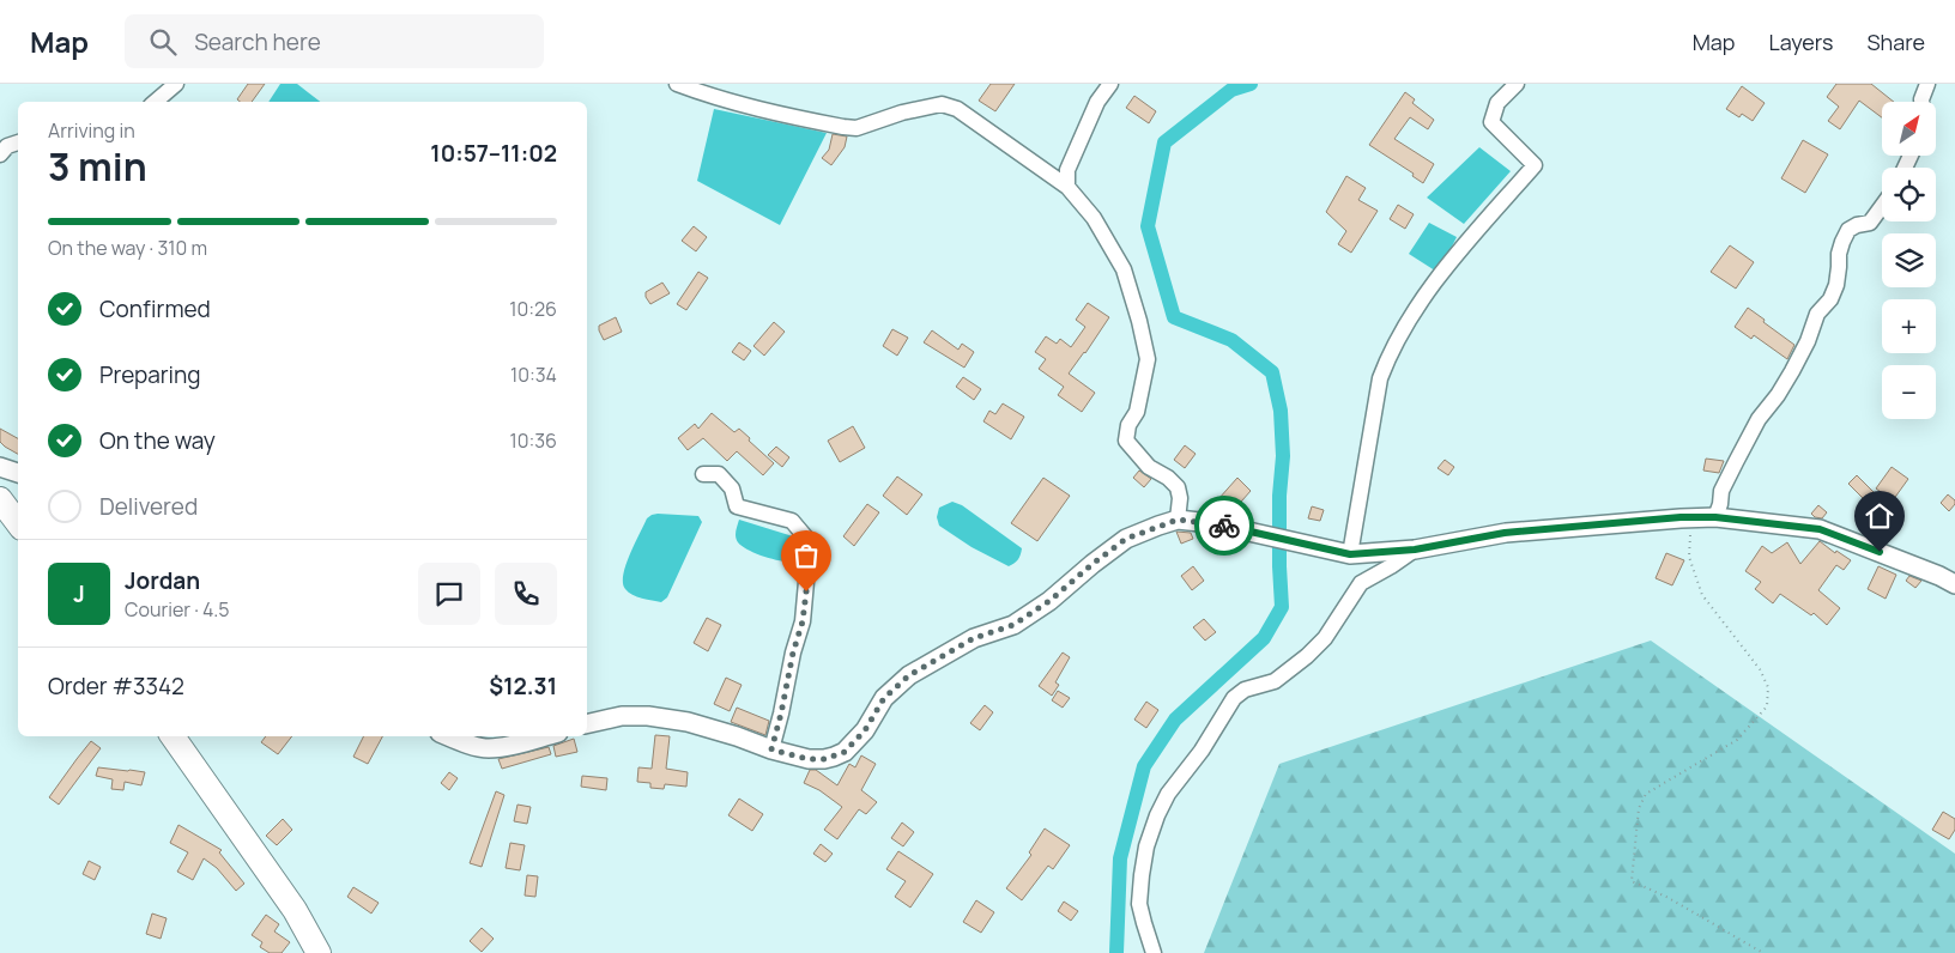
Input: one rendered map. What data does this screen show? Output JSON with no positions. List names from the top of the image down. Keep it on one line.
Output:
{"north":"top right","page":{"header":"Map","search":"Search here","nav":["Map","Layers","Share"],"map_buttons":["+","−"],"heading":["3 min","Arriving in","10:57–11:02"],"panel":["Jordan","Courier · 4.5","Order #3342","$12.31"],"bar":"On the way · 310 m","list":[["Confirmed","10:26"],["Preparing","10:34"],["On the way","10:36"],"Delivered"],"round":"J"}}
